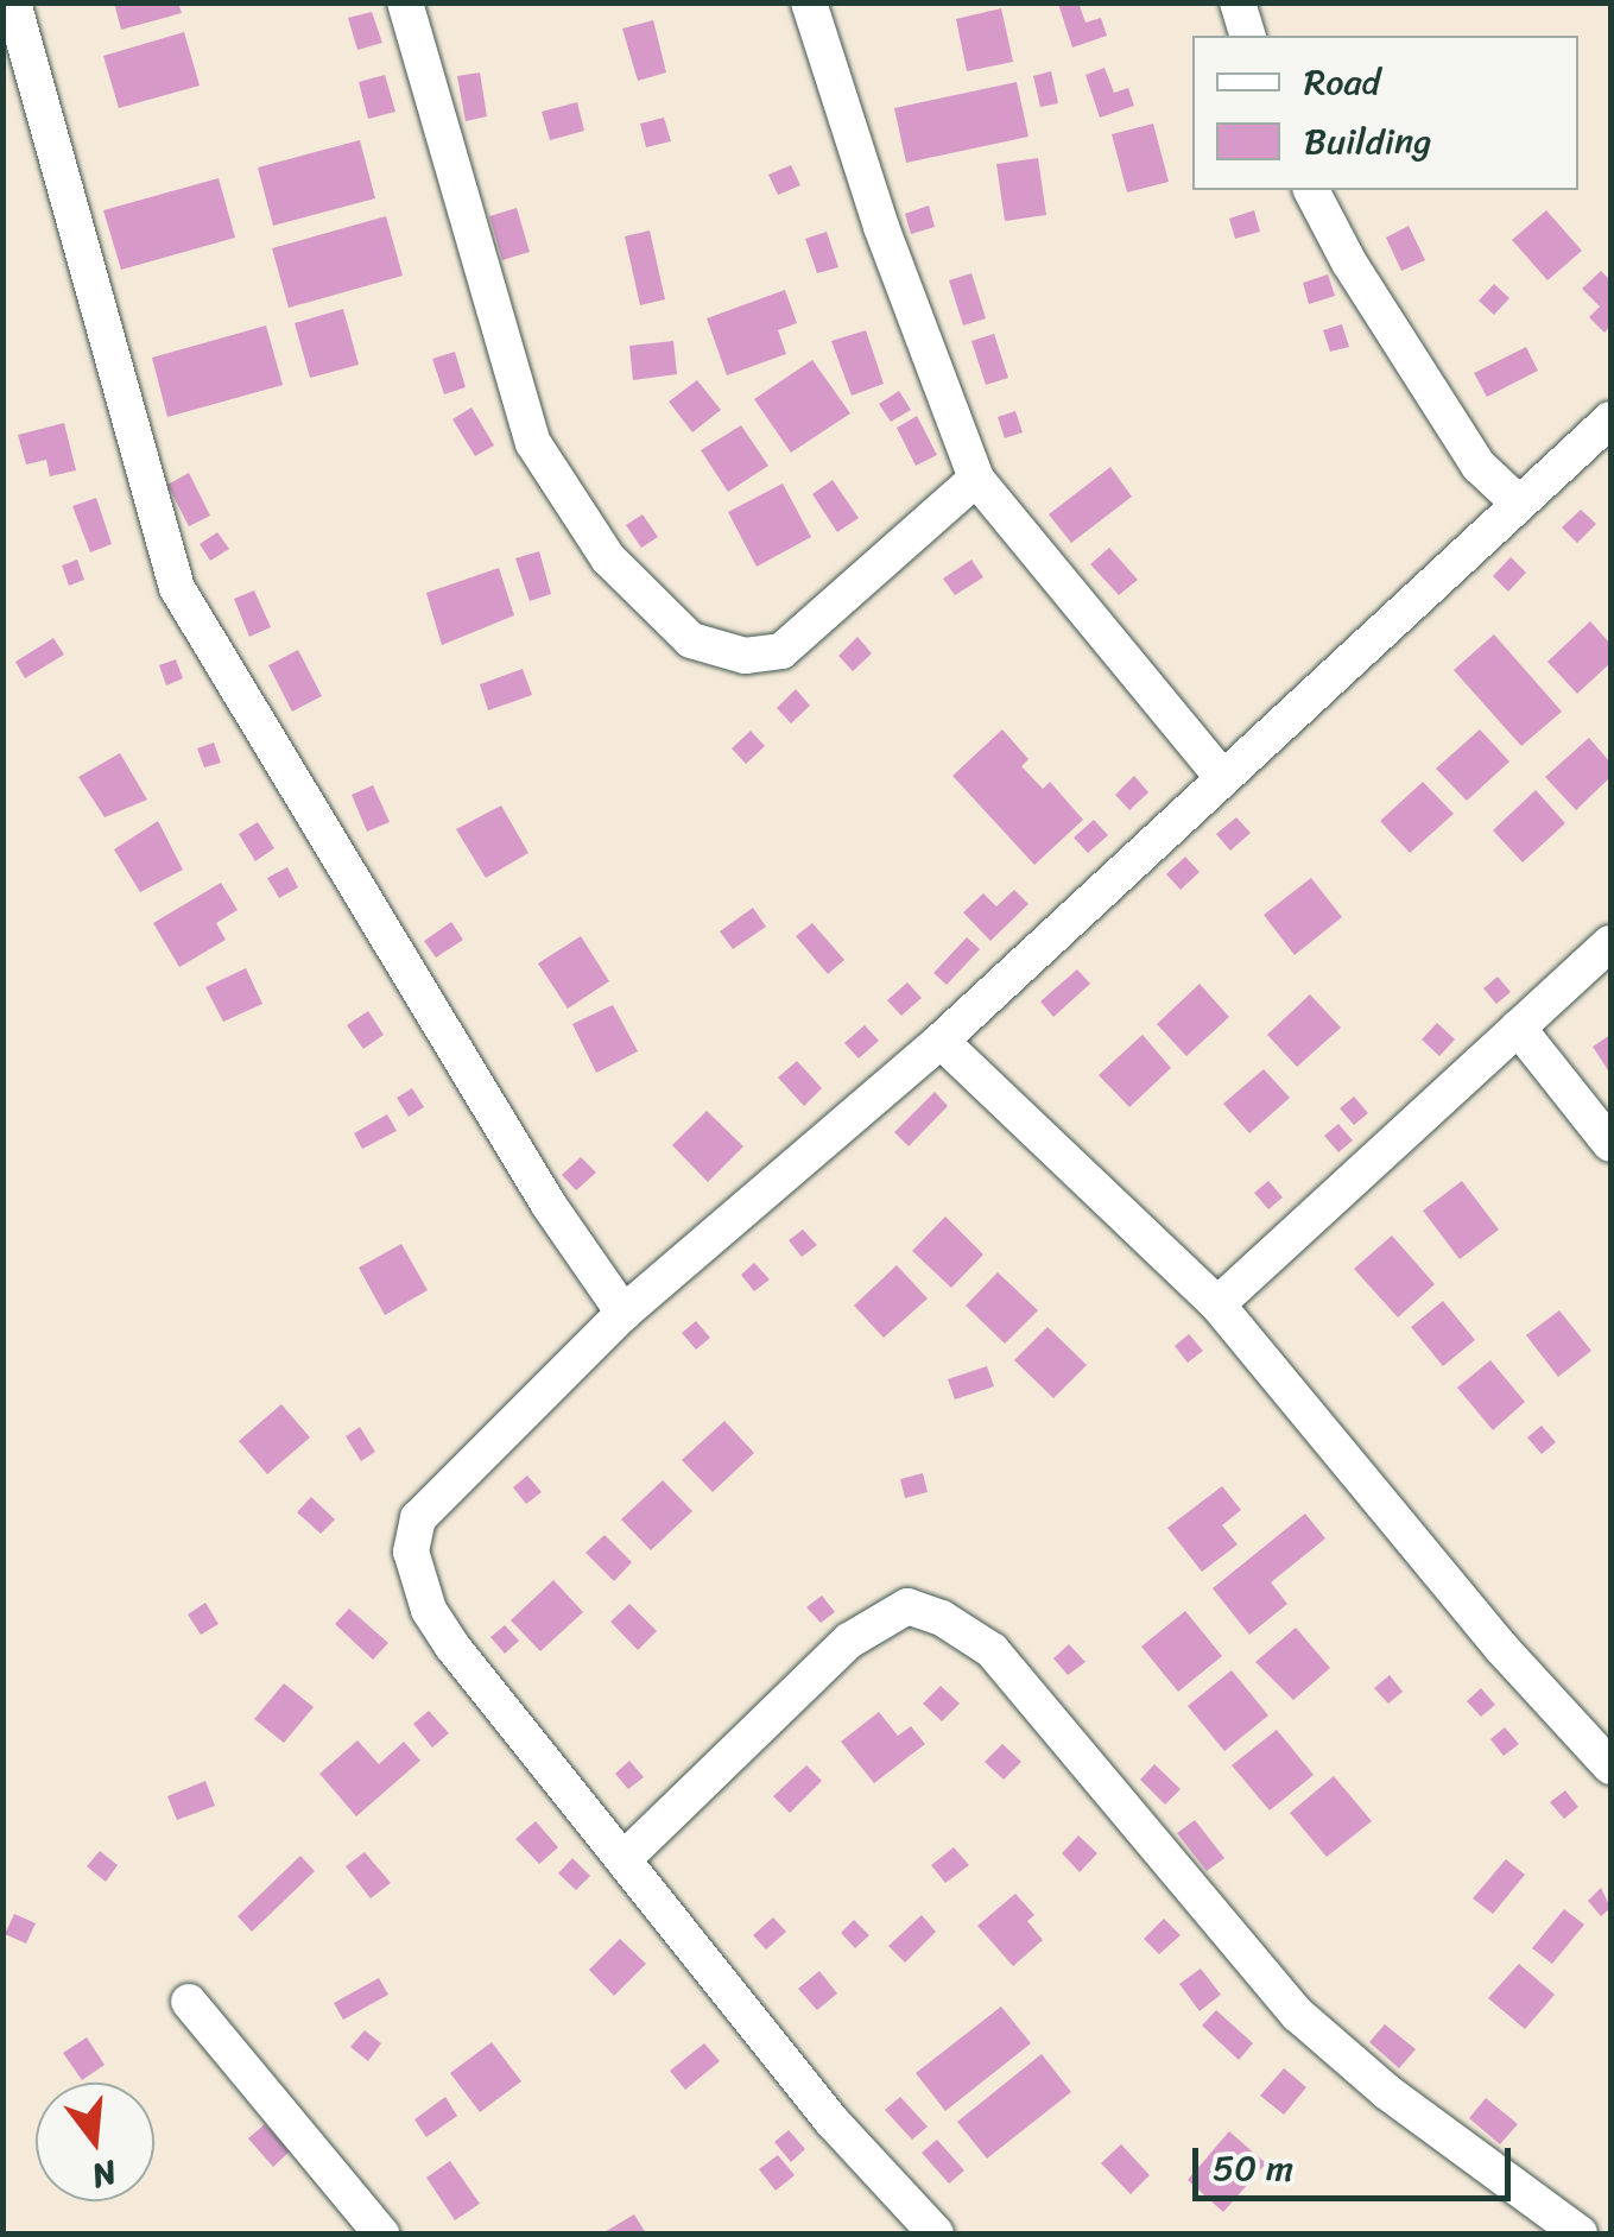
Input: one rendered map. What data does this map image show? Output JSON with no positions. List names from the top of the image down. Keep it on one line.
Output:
{"legend":["Road","Building"],"scale_bar":"50 m","north":"bottom"}
